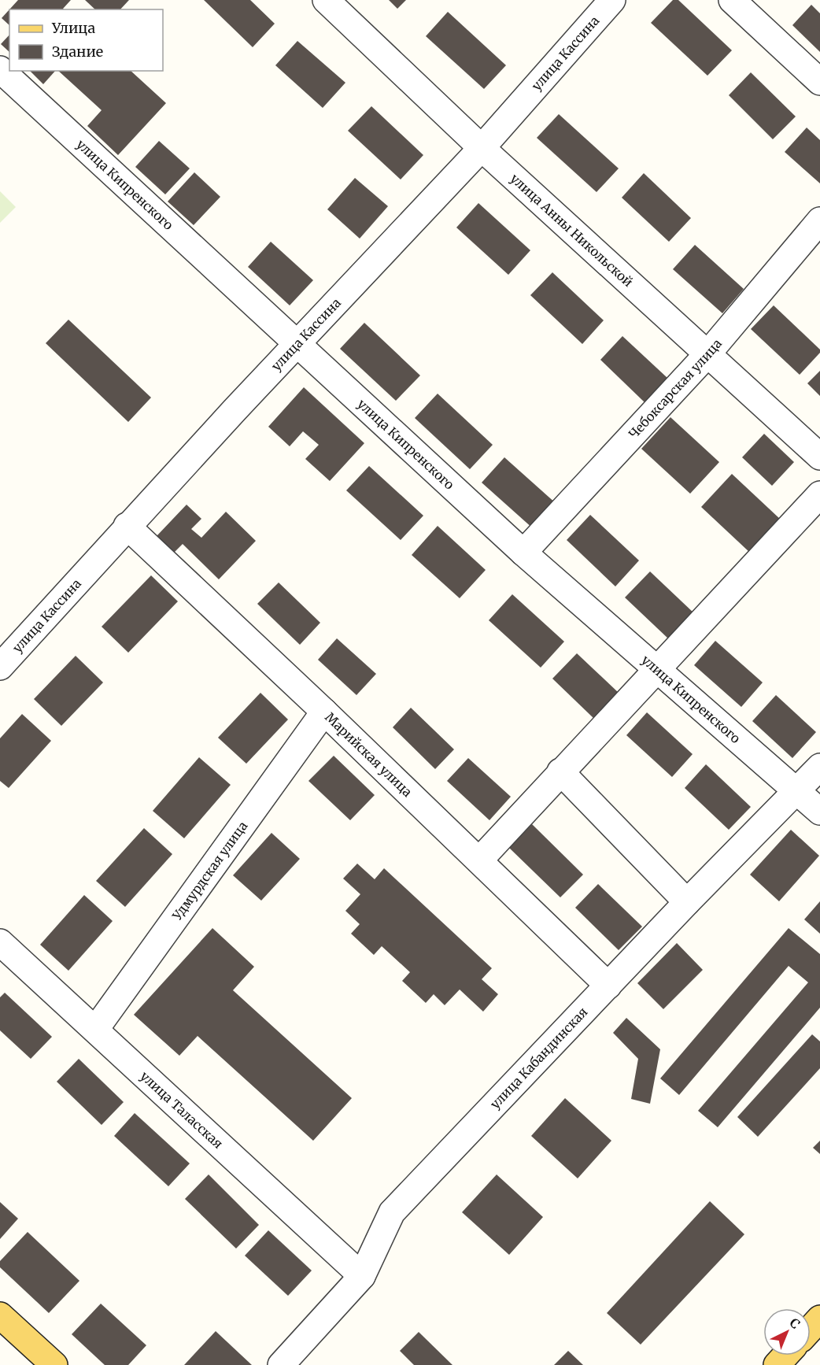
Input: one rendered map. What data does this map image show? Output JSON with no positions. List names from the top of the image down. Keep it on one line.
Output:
{"streets":{"street":["улица Кассина","улица Кипренского","улица Анны Никольской","Чебоксарская улица","Марийская улица","Удмурдская улица","улица Кабандинская","улица Таласская"]},"crossings":[["улица Кассина","улица Кипренского"],["улица Кассина","улица Анны Никольской"],["улица Кассина","Марийская улица"],["улица Кипренского","Чебоксарская улица"],["улица Кипренского","улица Кабандинская"],["улица Анны Никольской","Чебоксарская улица"],["Марийская улица","Удмурдская улица"],["Марийская улица","улица Кабандинская"],["Удмурдская улица","улица Таласская"],["улица Кабандинская","улица Таласская"]],"legend":["Улица","Здание"],"north":"top right"}
